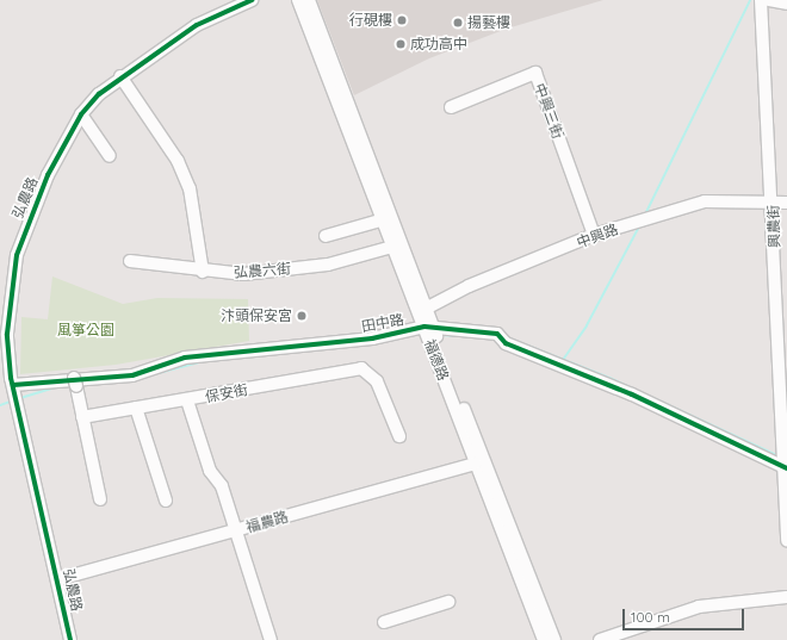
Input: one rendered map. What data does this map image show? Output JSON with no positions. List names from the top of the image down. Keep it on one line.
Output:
{"streets":{"street":["中興三街","弘農路","興農街","中興路","弘農六街","田中路","福德路","保安街","福農路"]},"crossings":[["中興三街","中興路"],["弘農路","田中路"],["弘農路","福農路"],["興農街","中興路"],["興農街","田中路"],["中興路","福德路"],["弘農六街","福德路"],["田中路","福德路"],["福德路","福農路"]],"parks":["風箏公園"],"places":["行硯樓","揚藝樓","成功高中","汴頭保安宮"],"scale_bar":"100 m"}
